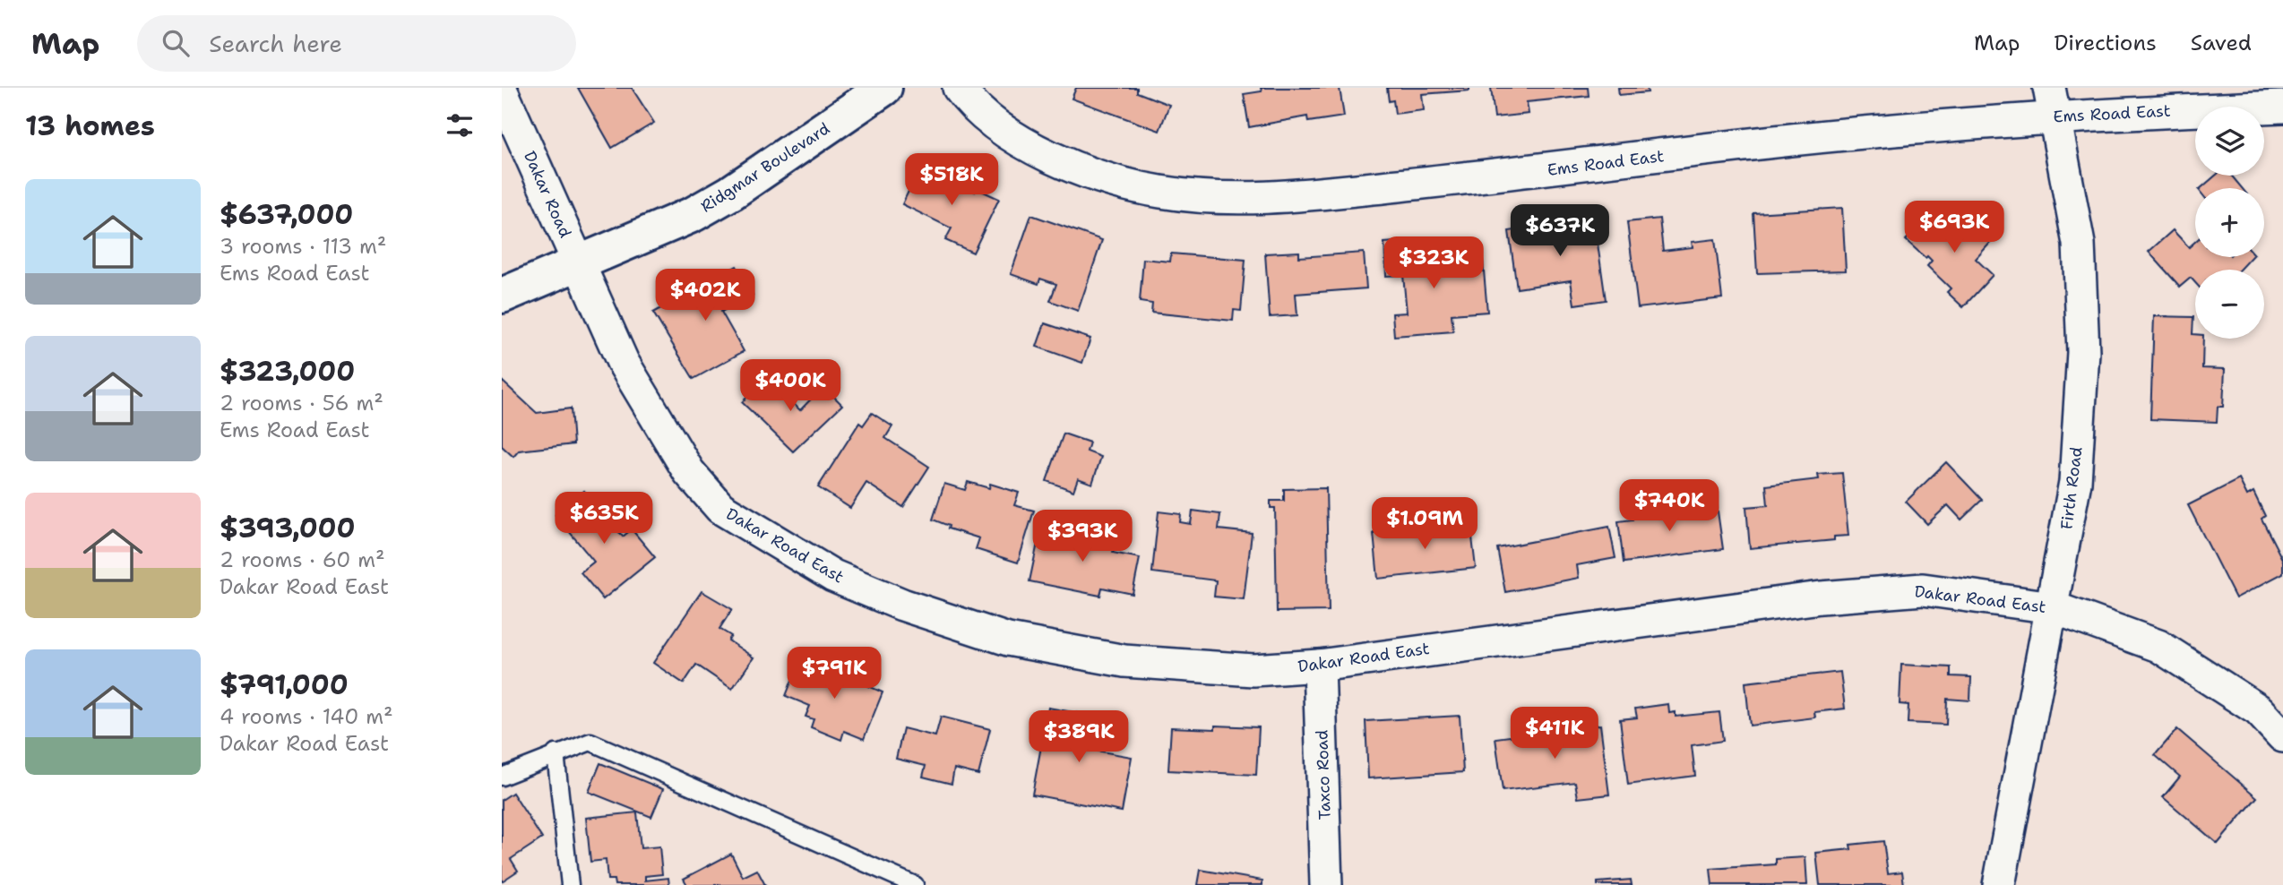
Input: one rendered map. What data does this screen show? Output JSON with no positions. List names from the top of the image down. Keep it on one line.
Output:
{"streets":{"street":["Ems Road East","Ridgmar Boulevard","Dakar Road","Firth Road","Dakar Road East","Taxco Road"]},"crossings":[["Ems Road East","Firth Road"],["Ridgmar Boulevard","Dakar Road"],["Ridgmar Boulevard","Dakar Road East"],["Dakar Road","Dakar Road East"],["Firth Road","Dakar Road East"],["Dakar Road East","Taxco Road"]],"page":{"header":"Map","search":"Search here","nav":["Map","Directions","Saved"],"heading":"13 homes","map_buttons":["+","−"],"price":["$518K","$693K","$637K","$323K","$402K","$400K","$740K","$635K","$1.09M","$393K","$791K","$411K","$389K"],"list":[{"name":"$637,000","note":"3 rooms · 113 m² · Ems Road East"},{"name":"$323,000","note":"2 rooms · 56 m² · Ems Road East"},{"name":"$393,000","note":"2 rooms · 60 m² · Dakar Road East"},{"name":"$791,000","note":"4 rooms · 140 m² · Dakar Road East"}]}}
